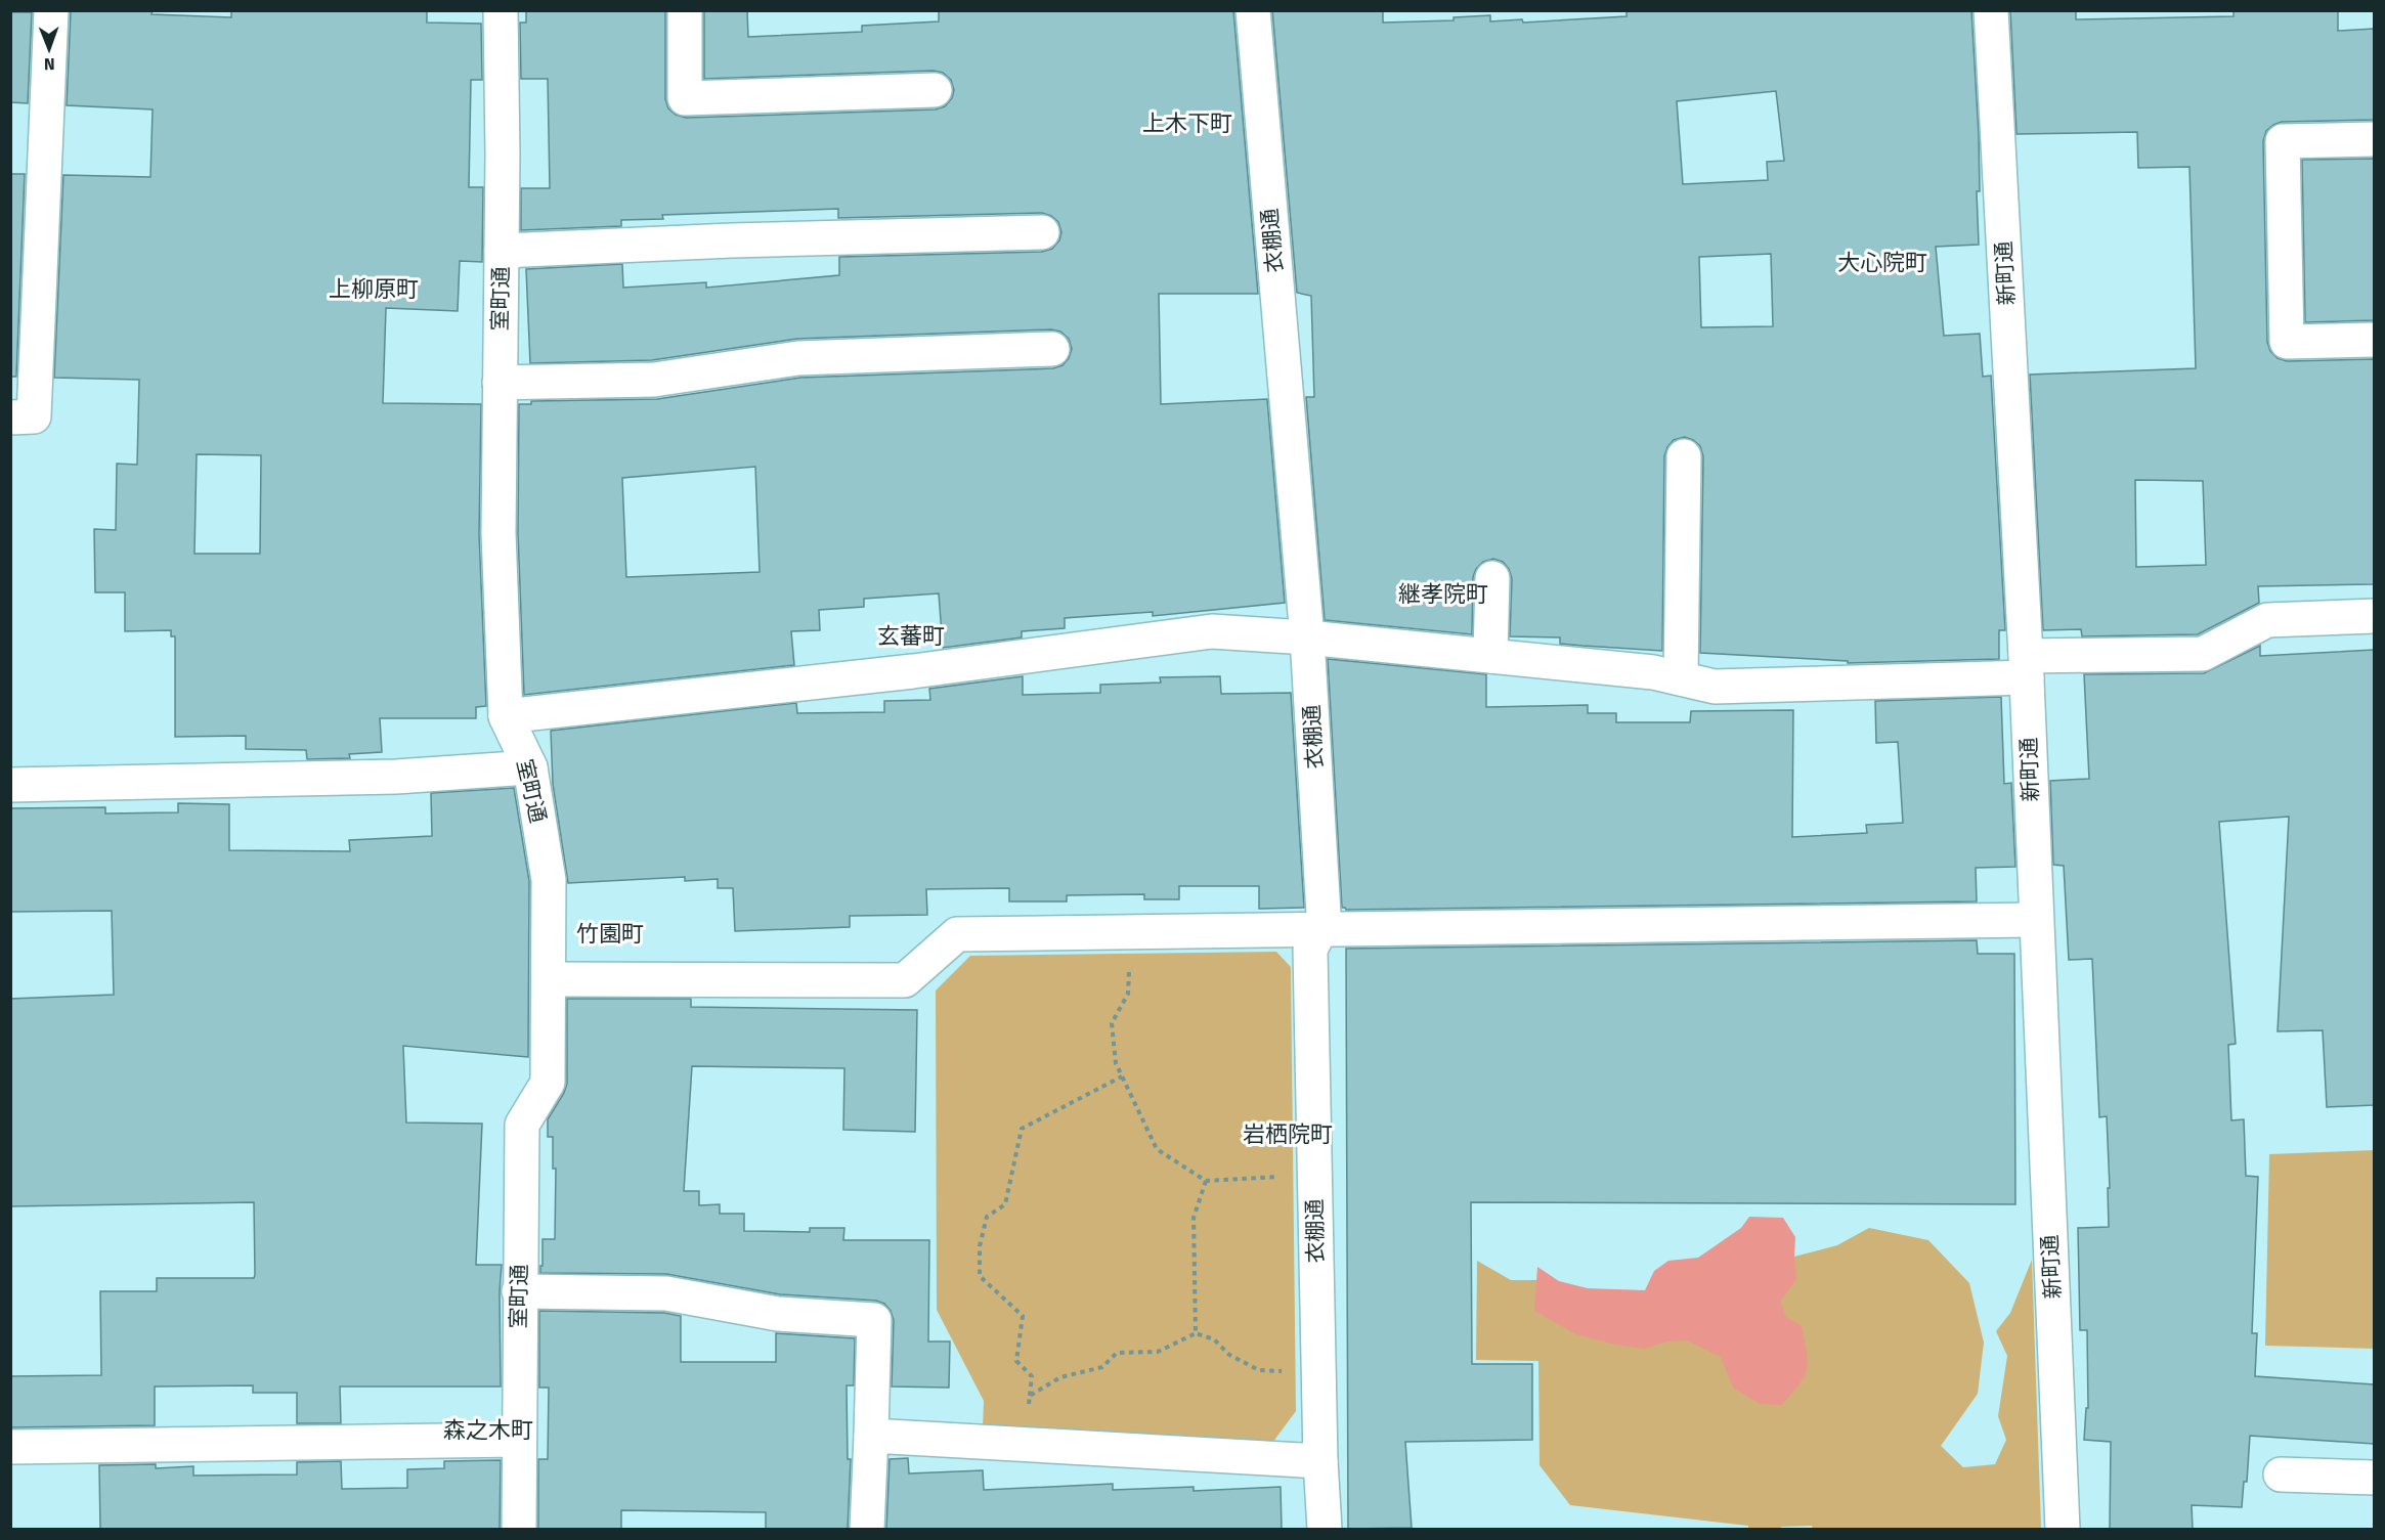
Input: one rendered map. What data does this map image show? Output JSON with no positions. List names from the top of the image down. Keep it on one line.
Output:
{"streets":{"street":["衣棚通","新町通","室町通"]},"districts":["上木下町","大心院町","上柳原町","継孝院町","玄蕃町","竹園町","岩栖院町","森之木町"],"north":"bottom"}
